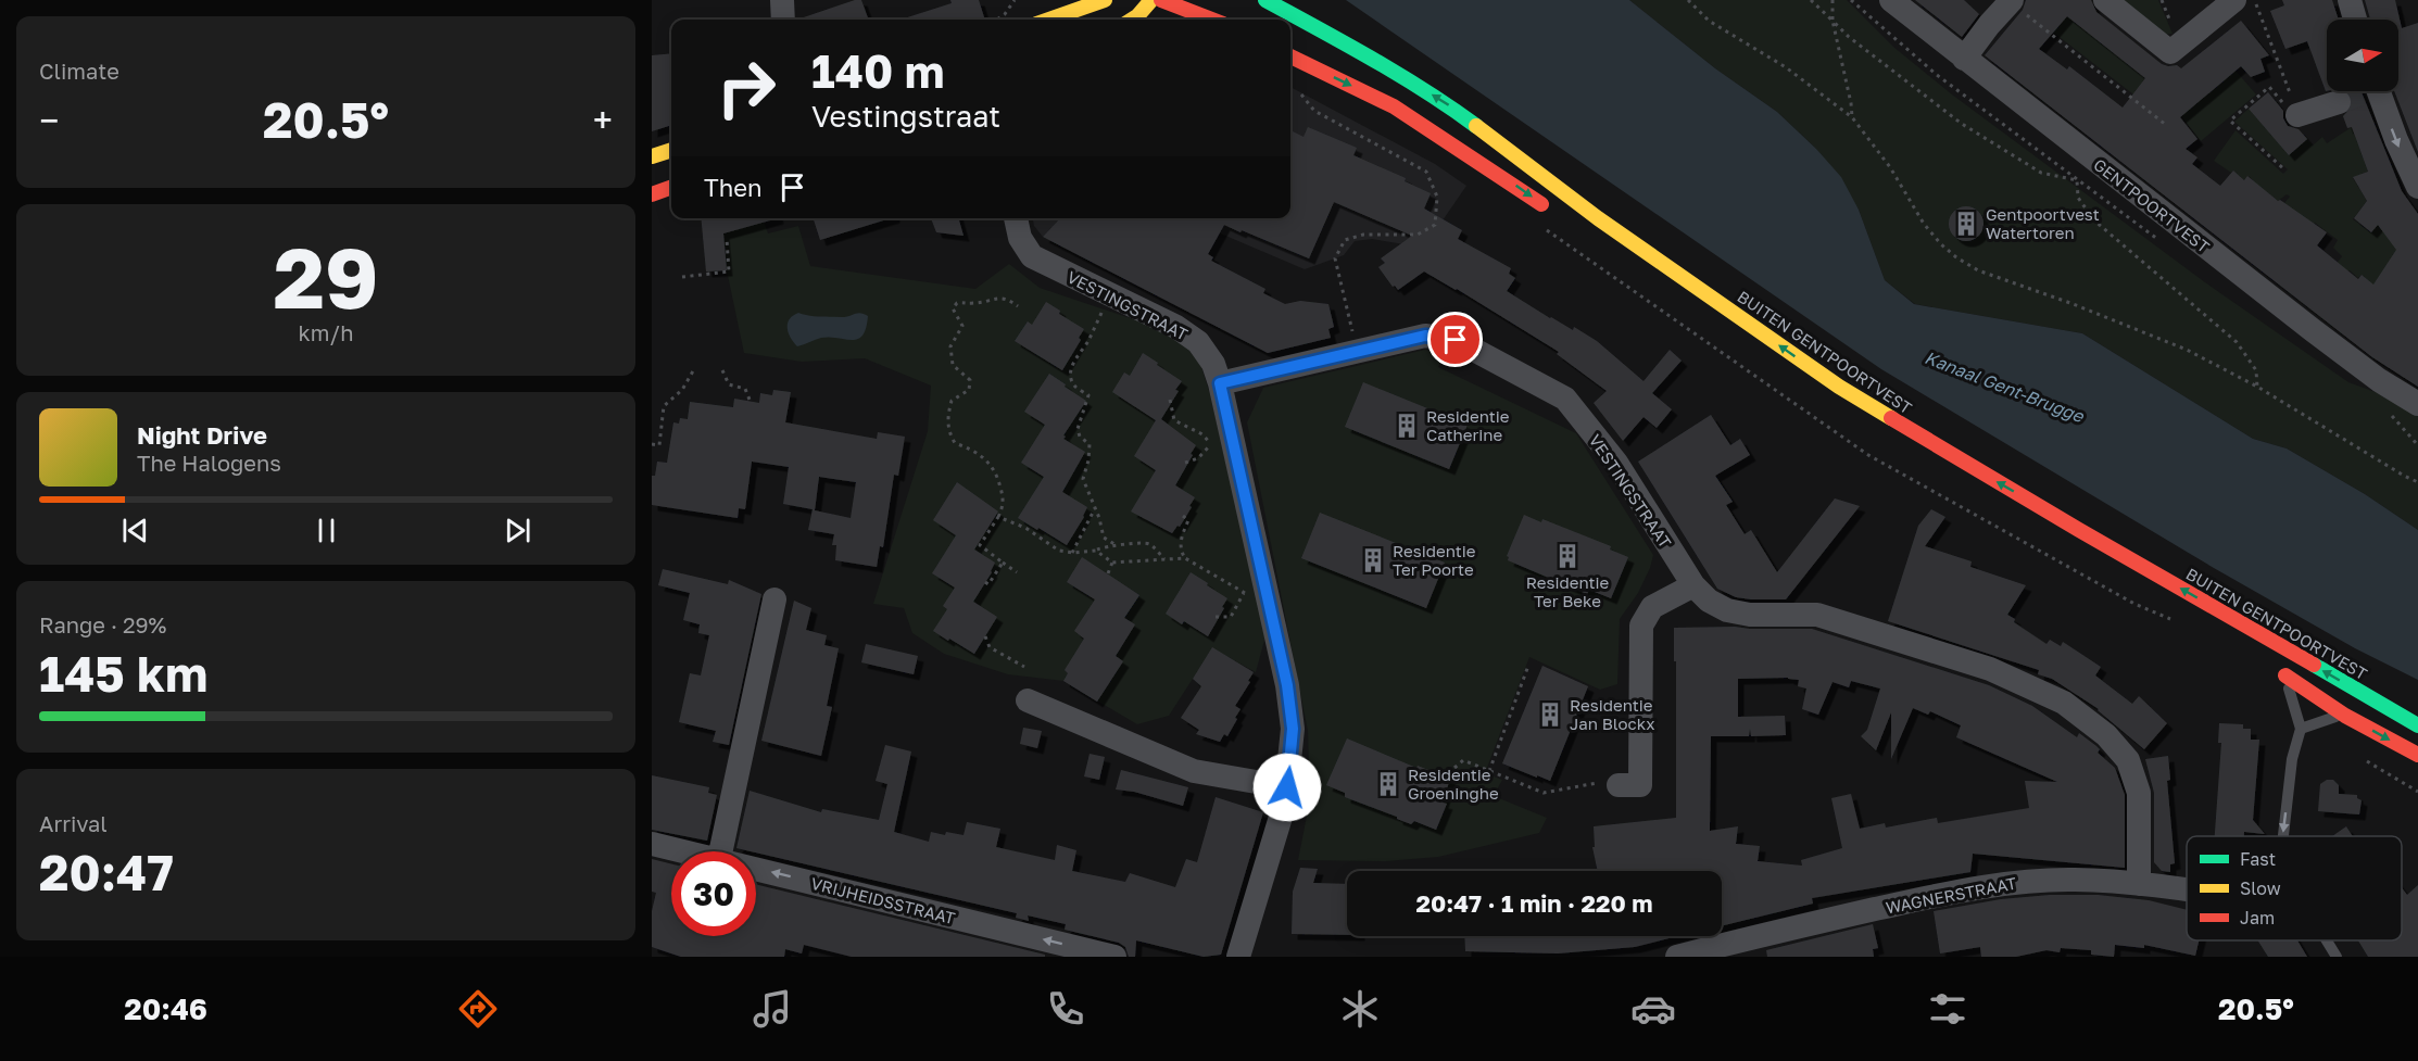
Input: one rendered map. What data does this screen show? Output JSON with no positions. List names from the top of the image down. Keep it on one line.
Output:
{"streets":{"main road":["BUITEN GENTPOORTVEST"],"street":["GENTPOORTVEST","VESTINGSTRAAT","WAGNERSTRAAT","VRIJHEIDSSTRAAT"]},"crossings":[["VESTINGSTRAAT","WAGNERSTRAAT"]],"one_way":["VRIJHEIDSSTRAAT"],"water":["Kanaal Gent-Brugge"],"places":{"building":["Gentpoortvest Watertoren","Residentie Catherine","Residentie Ter Beke","Residentie Ter Poorte","Residentie Jan Blockx","Residentie Groeninghe"]},"legend":["Fast","Slow","Jam"],"north":"right","page":{"tile":["Climate",["29","km/h"],["Range · 29%","145 km"],["Arrival","20:47"]],"turn":["140 m","Vestingstraat"],"heat":["−","20.5°","+"],"then":"Then","song":["Night Drive","The Halogens"],"limit":"30","trip":"20:47 · 1 min · 220 m","tabs":["20:46","20.5°"]}}
